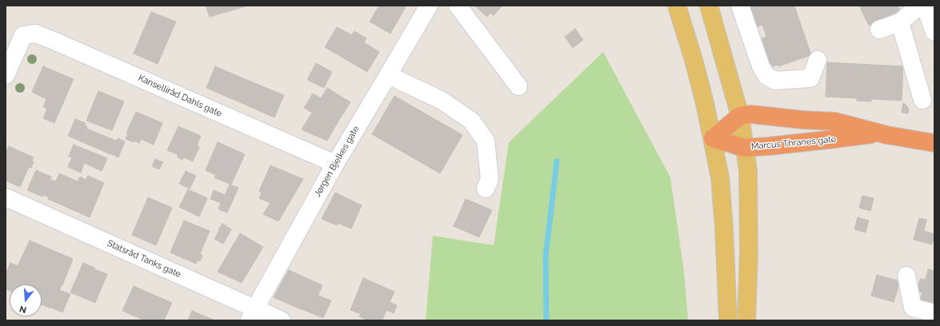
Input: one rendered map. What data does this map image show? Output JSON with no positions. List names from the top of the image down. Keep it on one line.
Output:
{"streets":{"highway":["Marcus Thranes gate"],"street":["Kanselliråd Dahls gate","Jørgen Bjelkes gate","Statsråd Tanks gate"]},"crossings":[["Kanselliråd Dahls gate","Jørgen Bjelkes gate"],["Jørgen Bjelkes gate","Statsråd Tanks gate"]],"north":"bottom"}
